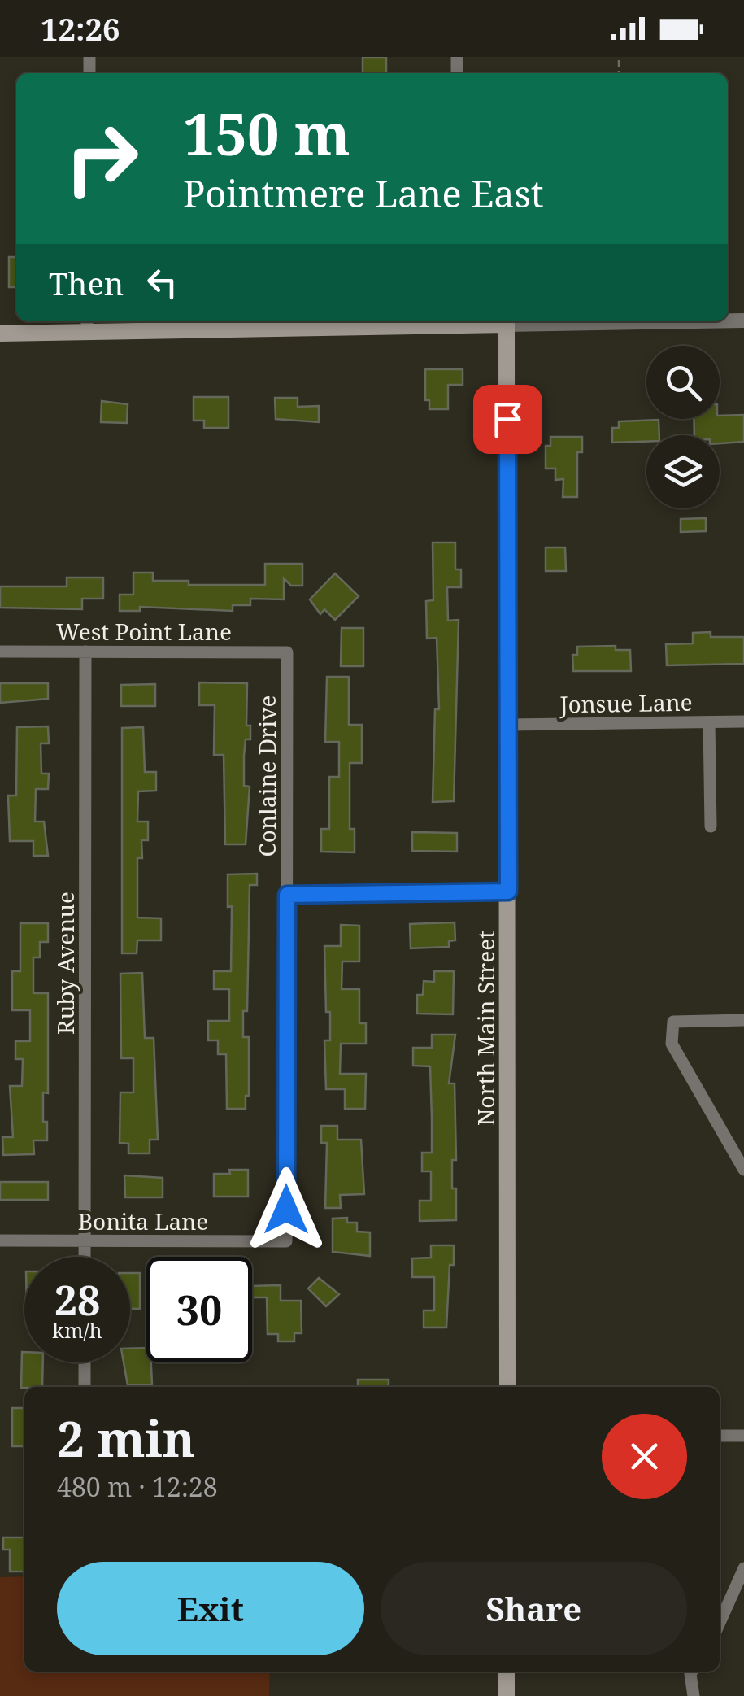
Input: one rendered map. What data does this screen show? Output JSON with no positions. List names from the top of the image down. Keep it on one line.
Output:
{"streets":{"main road":["North Main Street"],"street":["West Point Lane","Jonsue Lane","Conlaine Drive","Ruby Avenue","Bonita Lane"]},"crossings":[["West Point Lane","Conlaine Drive"],["West Point Lane","Ruby Avenue"],["Jonsue Lane","North Main Street"],["Conlaine Drive","Bonita Lane"],["Ruby Avenue","Bonita Lane"]],"page":{"status":"12:26","turn":["150 m","Pointmere Lane East"],"then":"Then","speed":"28 km/h","limit":"30","heading":["2 min","480 m · 12:28"],"buttons":["Exit","Share"]}}
